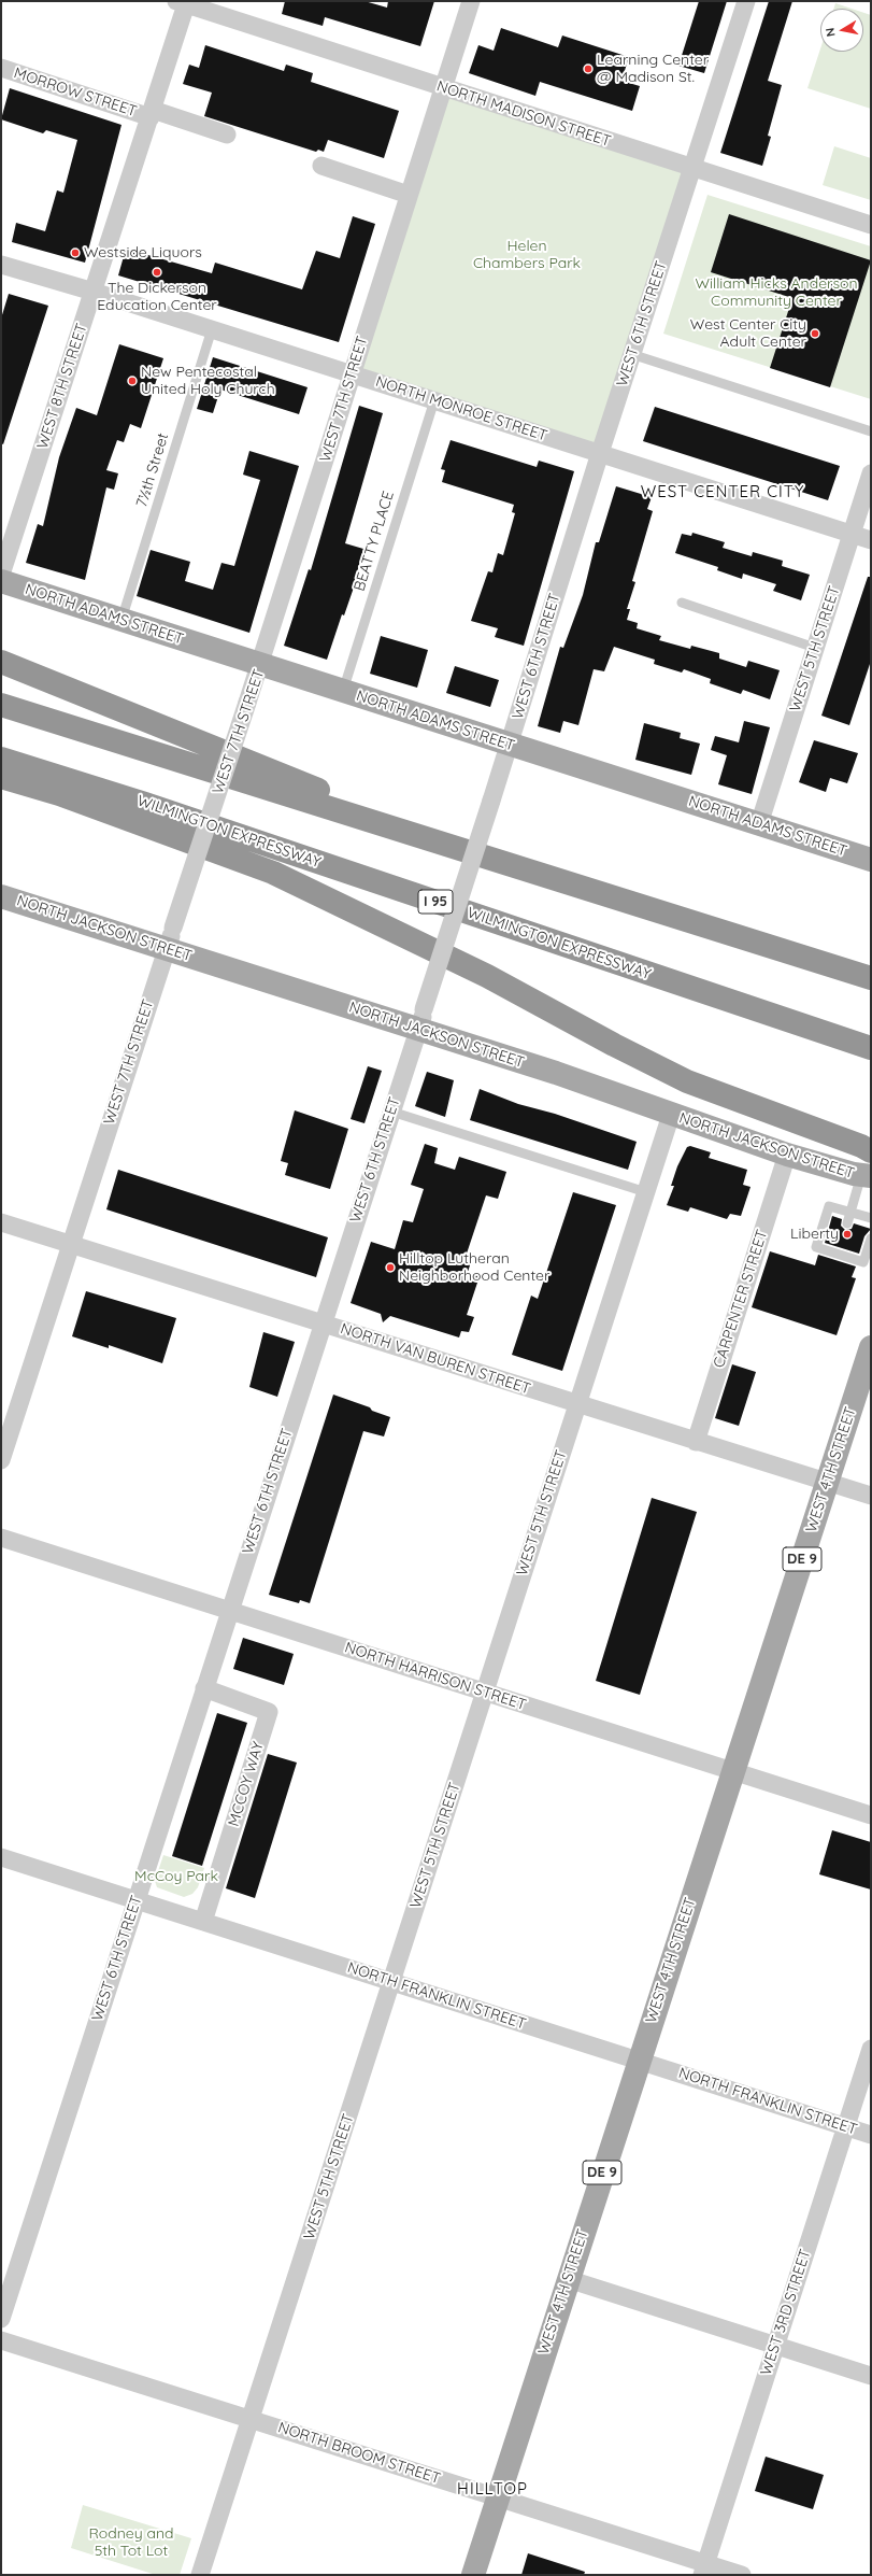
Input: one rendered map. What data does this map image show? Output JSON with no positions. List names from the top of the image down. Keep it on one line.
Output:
{"streets":{"highway":["WILMINGTON EXPRESSWAY","I 95"],"main road":["NORTH ADAMS STREET","NORTH JACKSON STREET","WEST 4TH STREET","DE 9"],"street":["MORROW STREET","NORTH MADISON STREET","WEST 6TH STREET","WEST 8TH STREET","WEST 7TH STREET","NORTH MONROE STREET","WEST 5TH STREET","CARPENTER STREET","NORTH VAN BUREN STREET","NORTH HARRISON STREET","MCCOY WAY","NORTH FRANKLIN STREET","WEST 3RD STREET","NORTH BROOM STREET"],"lane":["7½th Street","BEATTY PLACE"]},"crossings":[["MORROW STREET","WEST 8TH STREET"],["NORTH MADISON STREET","WEST 6TH STREET"],["NORTH MADISON STREET","WEST 8TH STREET"],["NORTH MADISON STREET","WEST 7TH STREET"],["WEST 6TH STREET","NORTH MONROE STREET"],["WEST 6TH STREET","NORTH ADAMS STREET"],["WEST 6TH STREET","NORTH JACKSON STREET"],["WEST 6TH STREET","NORTH VAN BUREN STREET"],["WEST 6TH STREET","NORTH HARRISON STREET"],["WEST 6TH STREET","MCCOY WAY"],["WEST 6TH STREET","NORTH FRANKLIN STREET"],["WEST 8TH STREET","NORTH MONROE STREET"],["WEST 7TH STREET","NORTH MONROE STREET"],["WEST 7TH STREET","NORTH ADAMS STREET"],["WEST 7TH STREET","NORTH JACKSON STREET"],["WEST 7TH STREET","NORTH VAN BUREN STREET"],["NORTH MONROE STREET","7½th Street"],["NORTH MONROE STREET","BEATTY PLACE"],["NORTH MONROE STREET","WEST 5TH STREET"],["7½th Street","NORTH ADAMS STREET"],["BEATTY PLACE","NORTH ADAMS STREET"],["NORTH ADAMS STREET","WEST 5TH STREET"],["WEST 5TH STREET","NORTH JACKSON STREET"],["WEST 5TH STREET","NORTH VAN BUREN STREET"],["WEST 5TH STREET","NORTH HARRISON STREET"],["WEST 5TH STREET","NORTH FRANKLIN STREET"],["WEST 5TH STREET","NORTH BROOM STREET"],["NORTH JACKSON STREET","CARPENTER STREET"],["CARPENTER STREET","NORTH VAN BUREN STREET"],["NORTH VAN BUREN STREET","WEST 4TH STREET"],["WEST 4TH STREET","NORTH HARRISON STREET"],["WEST 4TH STREET","NORTH FRANKLIN STREET"],["WEST 4TH STREET","NORTH BROOM STREET"],["MCCOY WAY","NORTH FRANKLIN STREET"],["NORTH FRANKLIN STREET","WEST 3RD STREET"],["WEST 3RD STREET","NORTH BROOM STREET"]],"districts":["WEST CENTER CITY","HILLTOP"],"parks":["Helen Chambers Park","William Hicks Anderson Community Center","McCoy Park","Rodney and 5th Tot Lot"],"places":["Learning Center @ Madison St.","Westside Liquors","The Dickerson Education Center","West Center City Adult Center","New Pentecostal United Holy Church","Liberty","Hilltop Lutheran Neighborhood Center"],"north":"left"}
